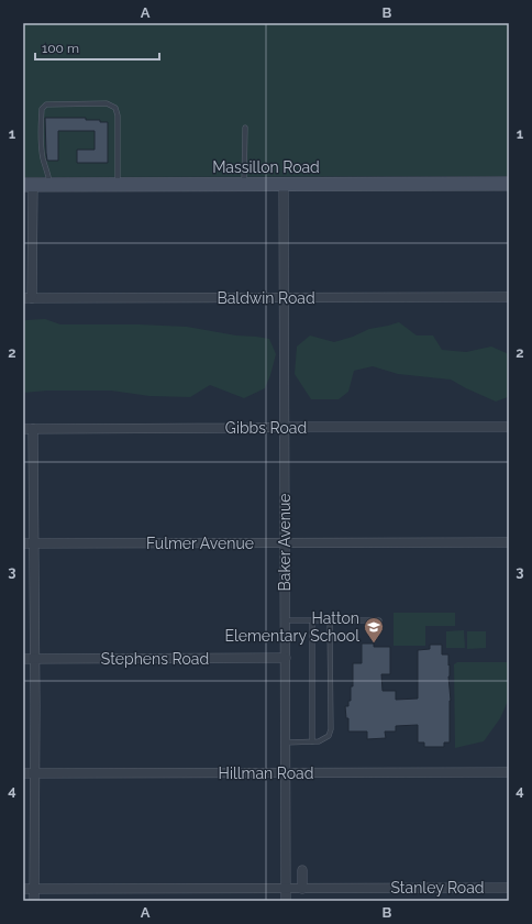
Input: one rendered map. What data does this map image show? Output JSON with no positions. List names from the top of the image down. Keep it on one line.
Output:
{"streets":{"street":["Massillon Road","Baldwin Road","Gibbs Road","Baker Avenue","Fulmer Avenue","Stephens Road","Hillman Road","Stanley Road"]},"crossings":[["Massillon Road","Baker Avenue"],["Baldwin Road","Baker Avenue"],["Gibbs Road","Baker Avenue"],["Baker Avenue","Fulmer Avenue"],["Baker Avenue","Stephens Road"],["Baker Avenue","Hillman Road"],["Baker Avenue","Stanley Road"]],"places":{"school or university":["Hatton Elementary School"]},"scale_bar":"100 m","grid":{"columns":["A","B"],"rows":["1","2","3","4"]}}
